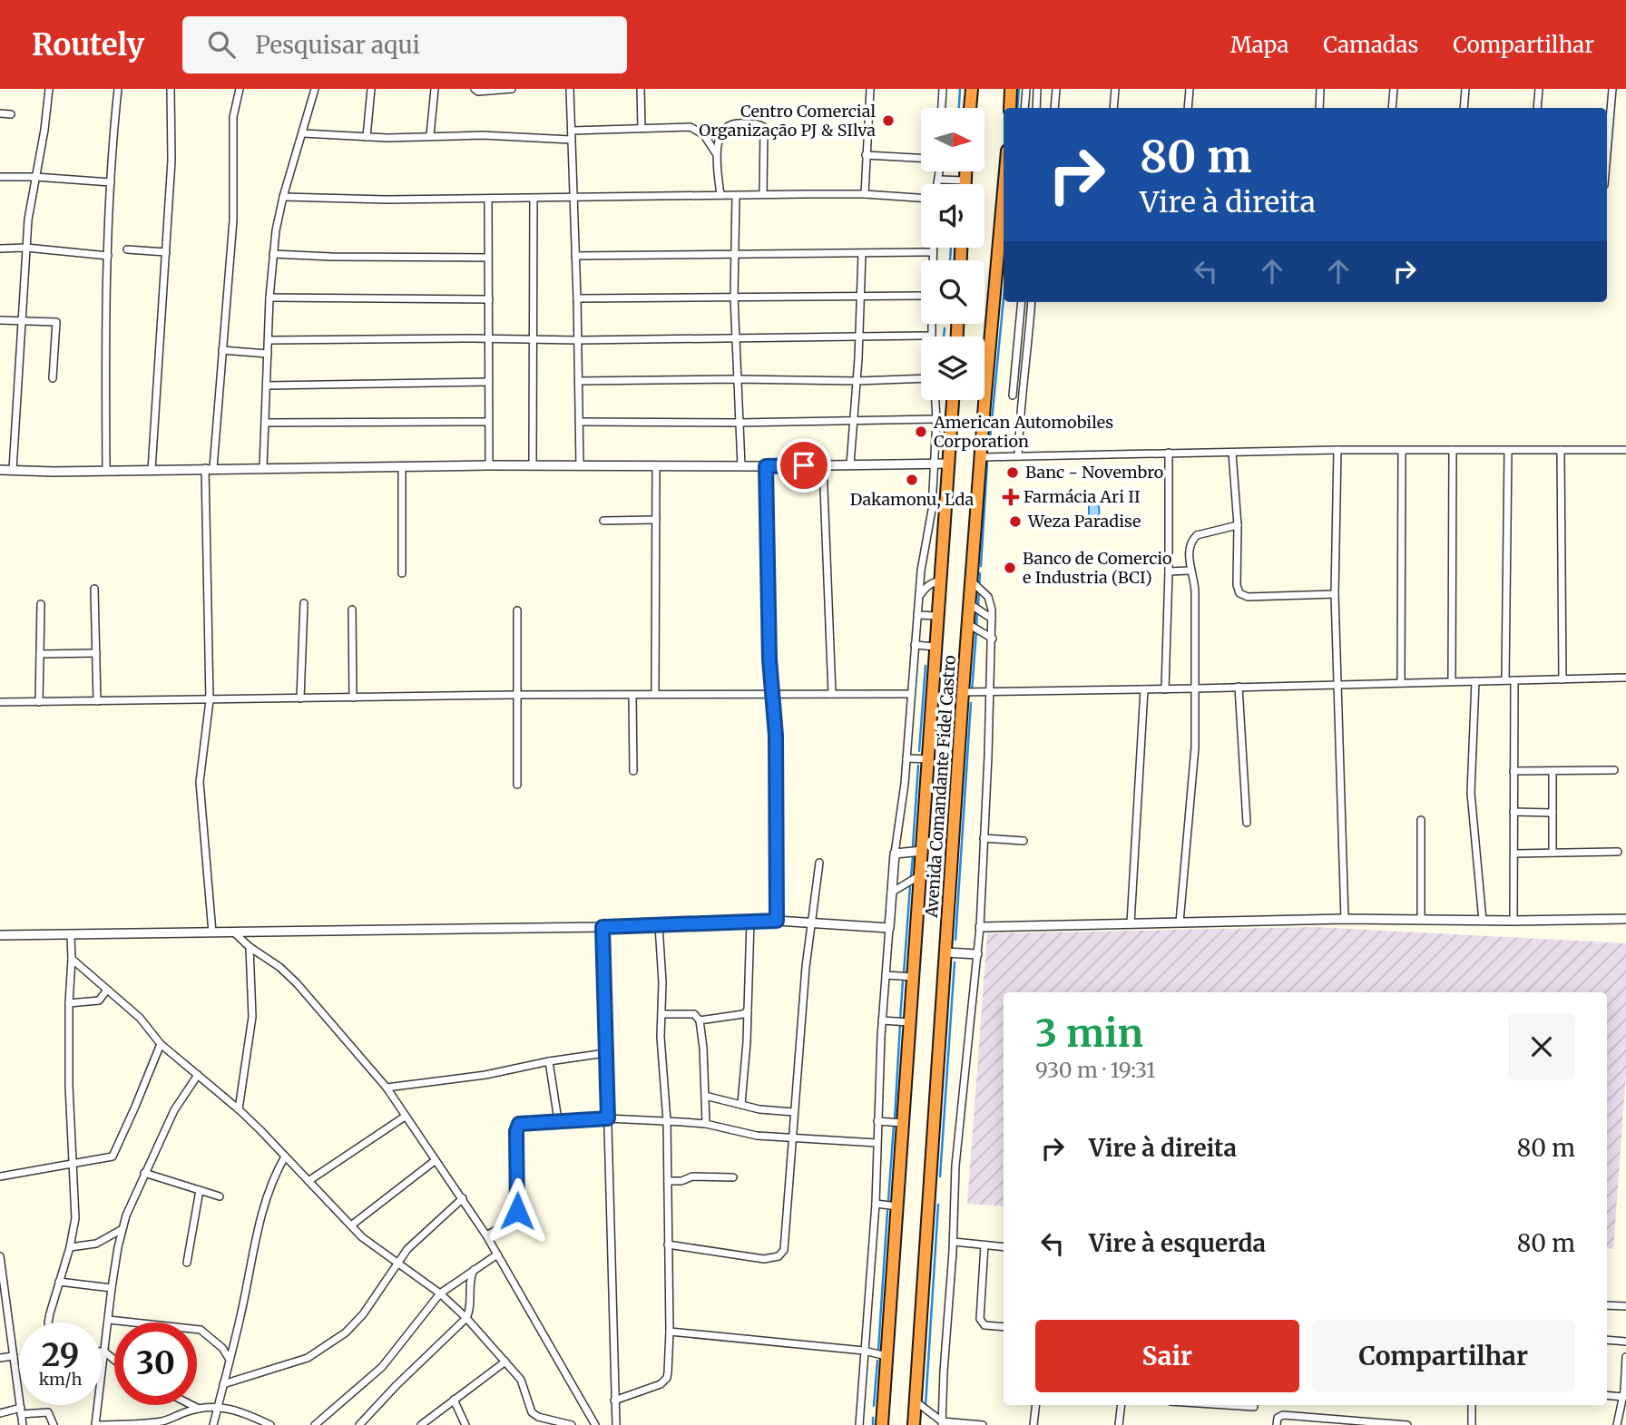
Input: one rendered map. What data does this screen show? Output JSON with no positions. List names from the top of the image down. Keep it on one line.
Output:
{"streets":{"highway":["Avenida Comandante Fidel Castro"]},"places":{"other":["Centro Comercial Organização PJ & SIlva","American Automobiles Corporation","Banc - Novembro","Dakamonu, Lda","Weza Paradise","Banco de Comercio e Industria (BCI)"],"health":["Farmácia Ari II"]},"north":"right","page":{"header":"Routely","search":"Pesquisar aqui","nav":["Mapa","Camadas","Compartilhar"],"turn":["80 m","Vire à direita"],"heading":["3 min","930 m · 19:31"],"list":[{"name":"Vire à direita","value":"80 m"},{"name":"Vire à esquerda","value":"80 m"}],"buttons":["Sair","Compartilhar"],"speed":"29 km/h","limit":"30"}}
